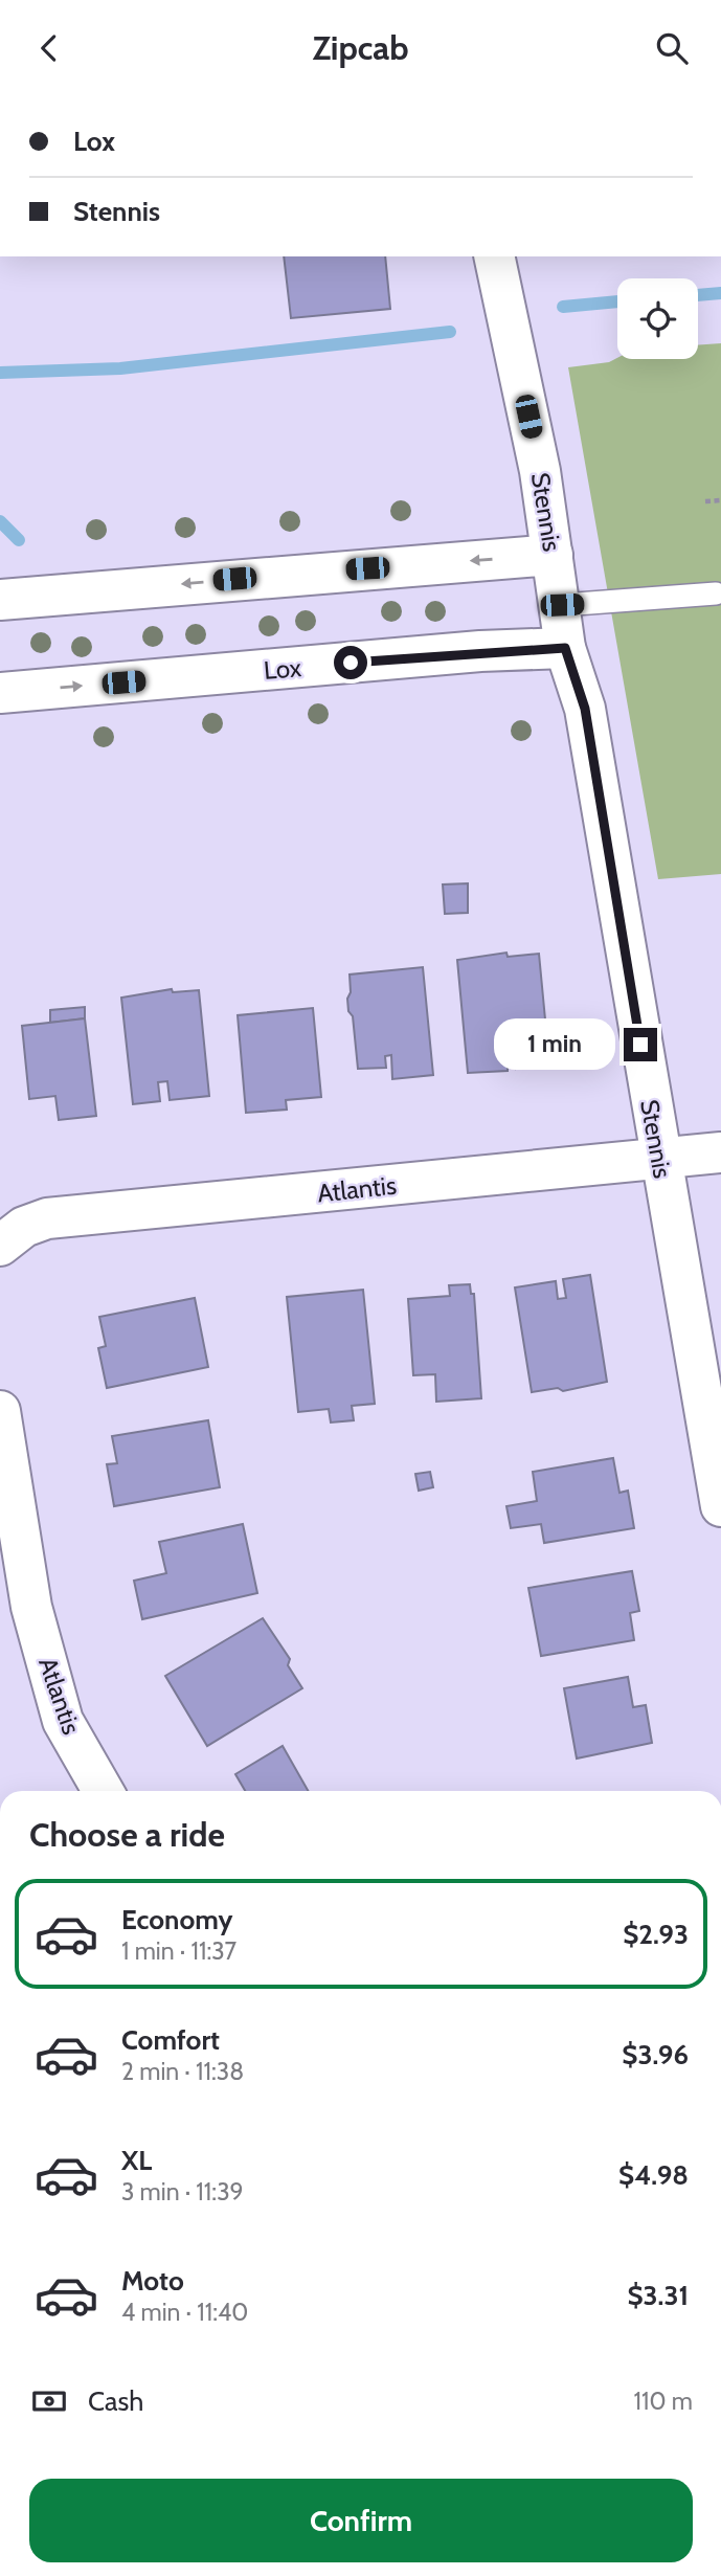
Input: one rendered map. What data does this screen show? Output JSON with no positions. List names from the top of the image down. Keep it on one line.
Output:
{"streets":{"street":["Stennis","Lox","Atlantis"]},"crossings":[["Stennis","Lox"],["Stennis","Atlantis"]],"page":{"header":"Zipcab","banner":["Lox","Stennis"],"bubble":"1 min","heading":"Choose a ride","list":[{"name":"Economy","note":"1 min · 11:37","value":"$2.93"},{"name":"Comfort","note":"2 min · 11:38","value":"$3.96"},{"name":"XL","note":"3 min · 11:39","value":"$4.98"},{"name":"Moto","note":"4 min · 11:40","value":"$3.31"}],"pay":["Cash","110 m"],"buttons":"Confirm"}}
